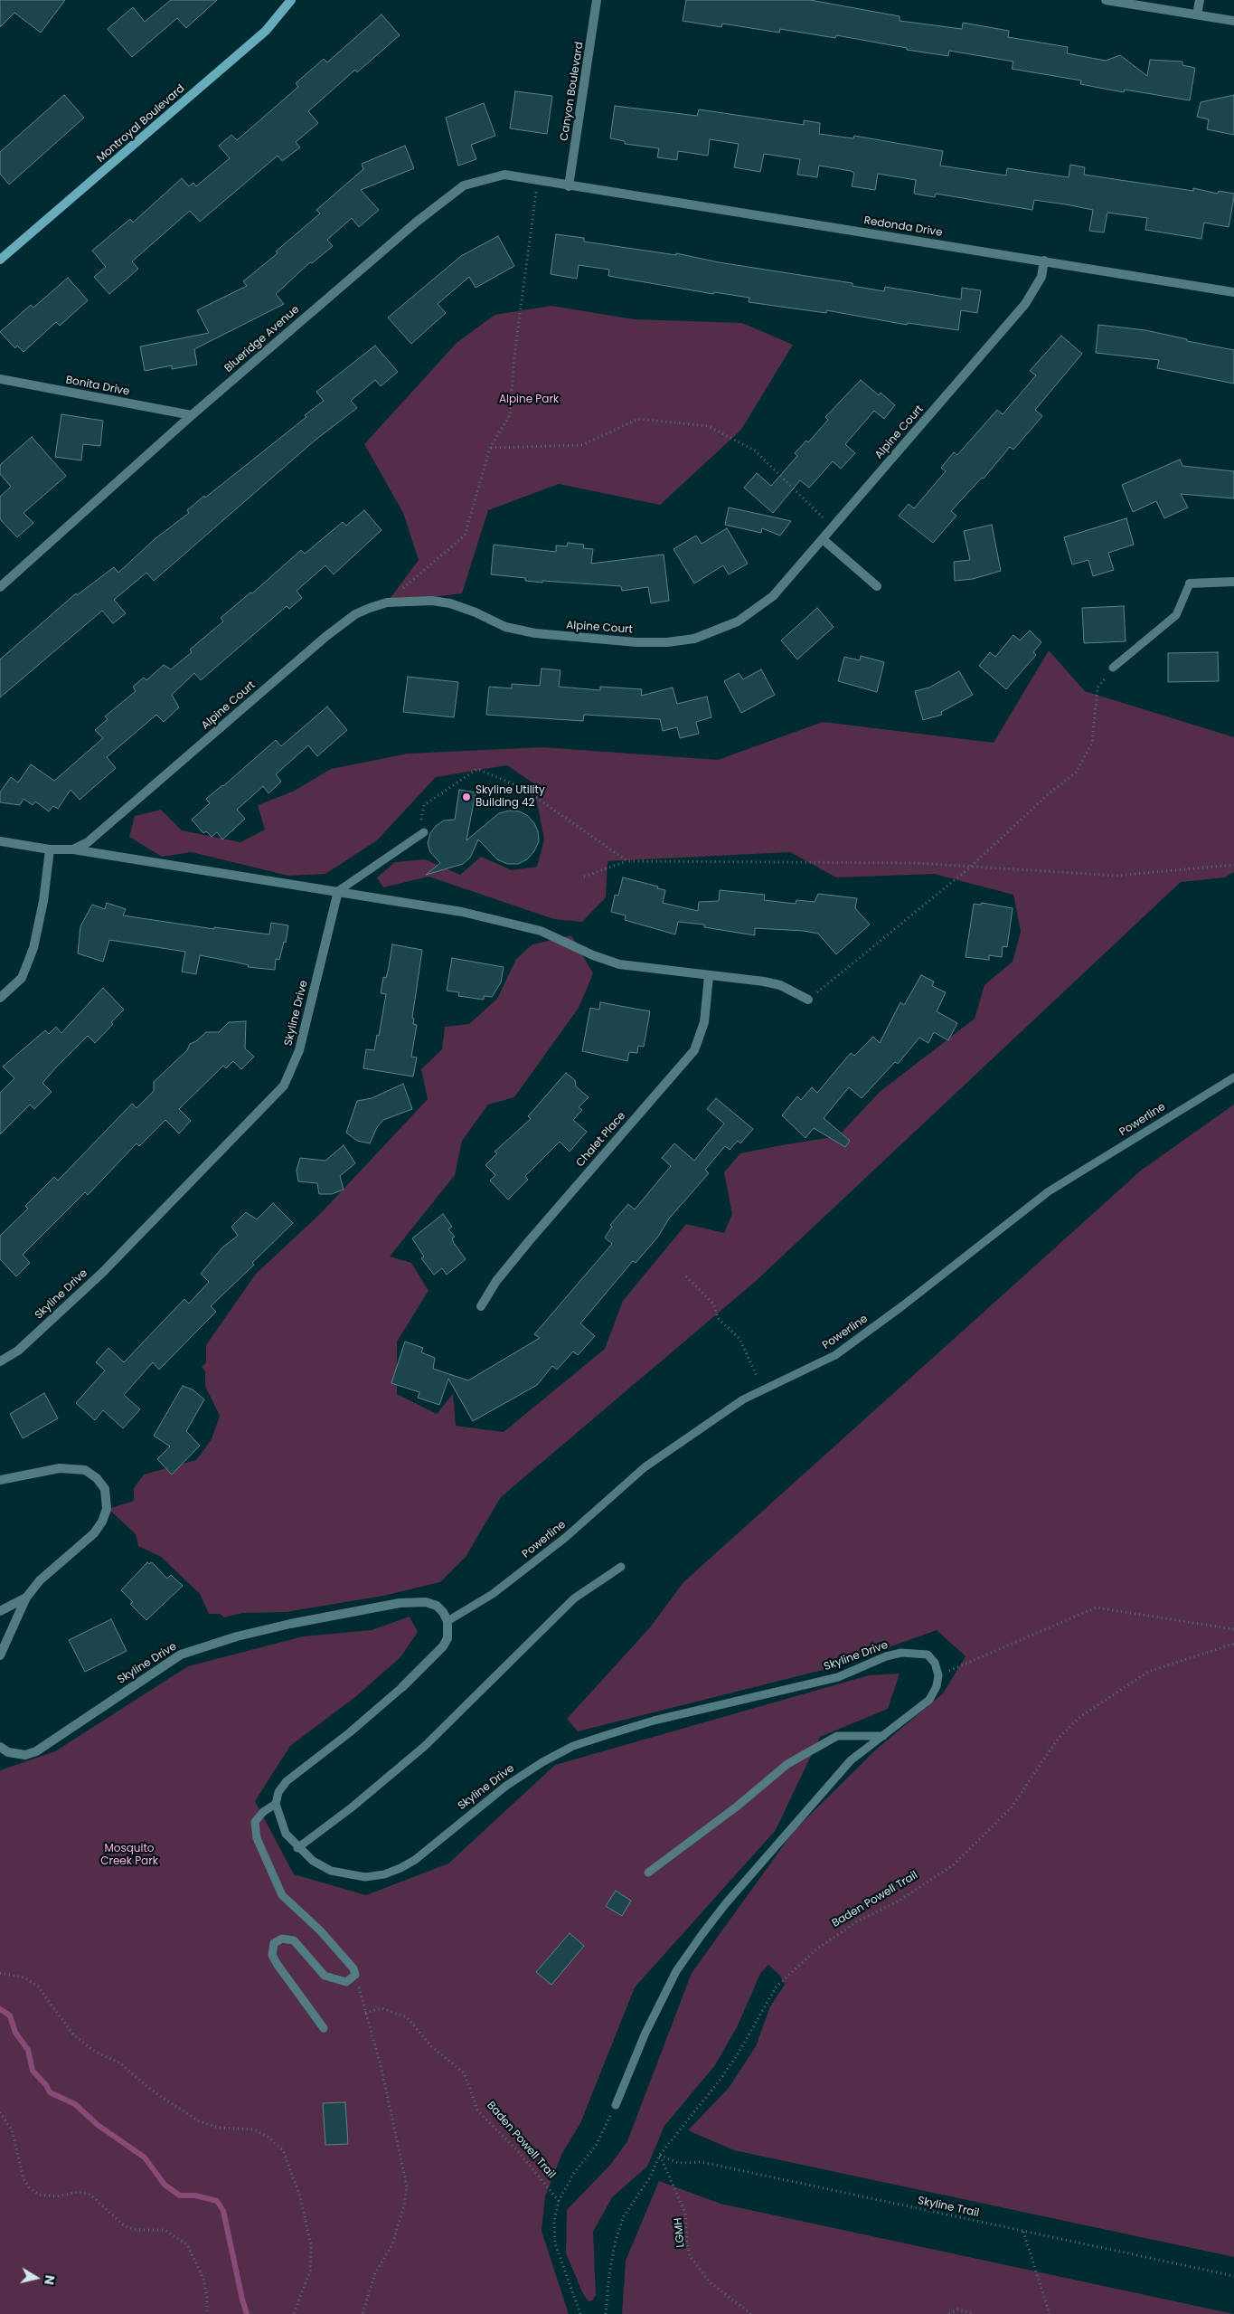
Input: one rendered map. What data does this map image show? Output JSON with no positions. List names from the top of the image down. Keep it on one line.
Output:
{"streets":{"street":["Canyon Boulevard","Montroyal Boulevard","Redonda Drive","Blueridge Avenue","Bonita Drive","Alpine Court","Skyline Drive","Chalet Place"],"lane":["Powerline"],"path":["Baden Powell Trail","Skyline Trail","LGMH"]},"crossings":[["Canyon Boulevard","Redonda Drive"],["Canyon Boulevard","Blueridge Avenue"],["Redonda Drive","Blueridge Avenue"],["Redonda Drive","Alpine Court"],["Blueridge Avenue","Bonita Drive"],["Skyline Drive","Powerline"],["Baden Powell Trail","Skyline Trail"],["Baden Powell Trail","LGMH"],["Skyline Trail","LGMH"]],"parks":["Alpine Park","Mosquito Creek Park"],"places":["Skyline Utility Building 42"],"north":"right"}
